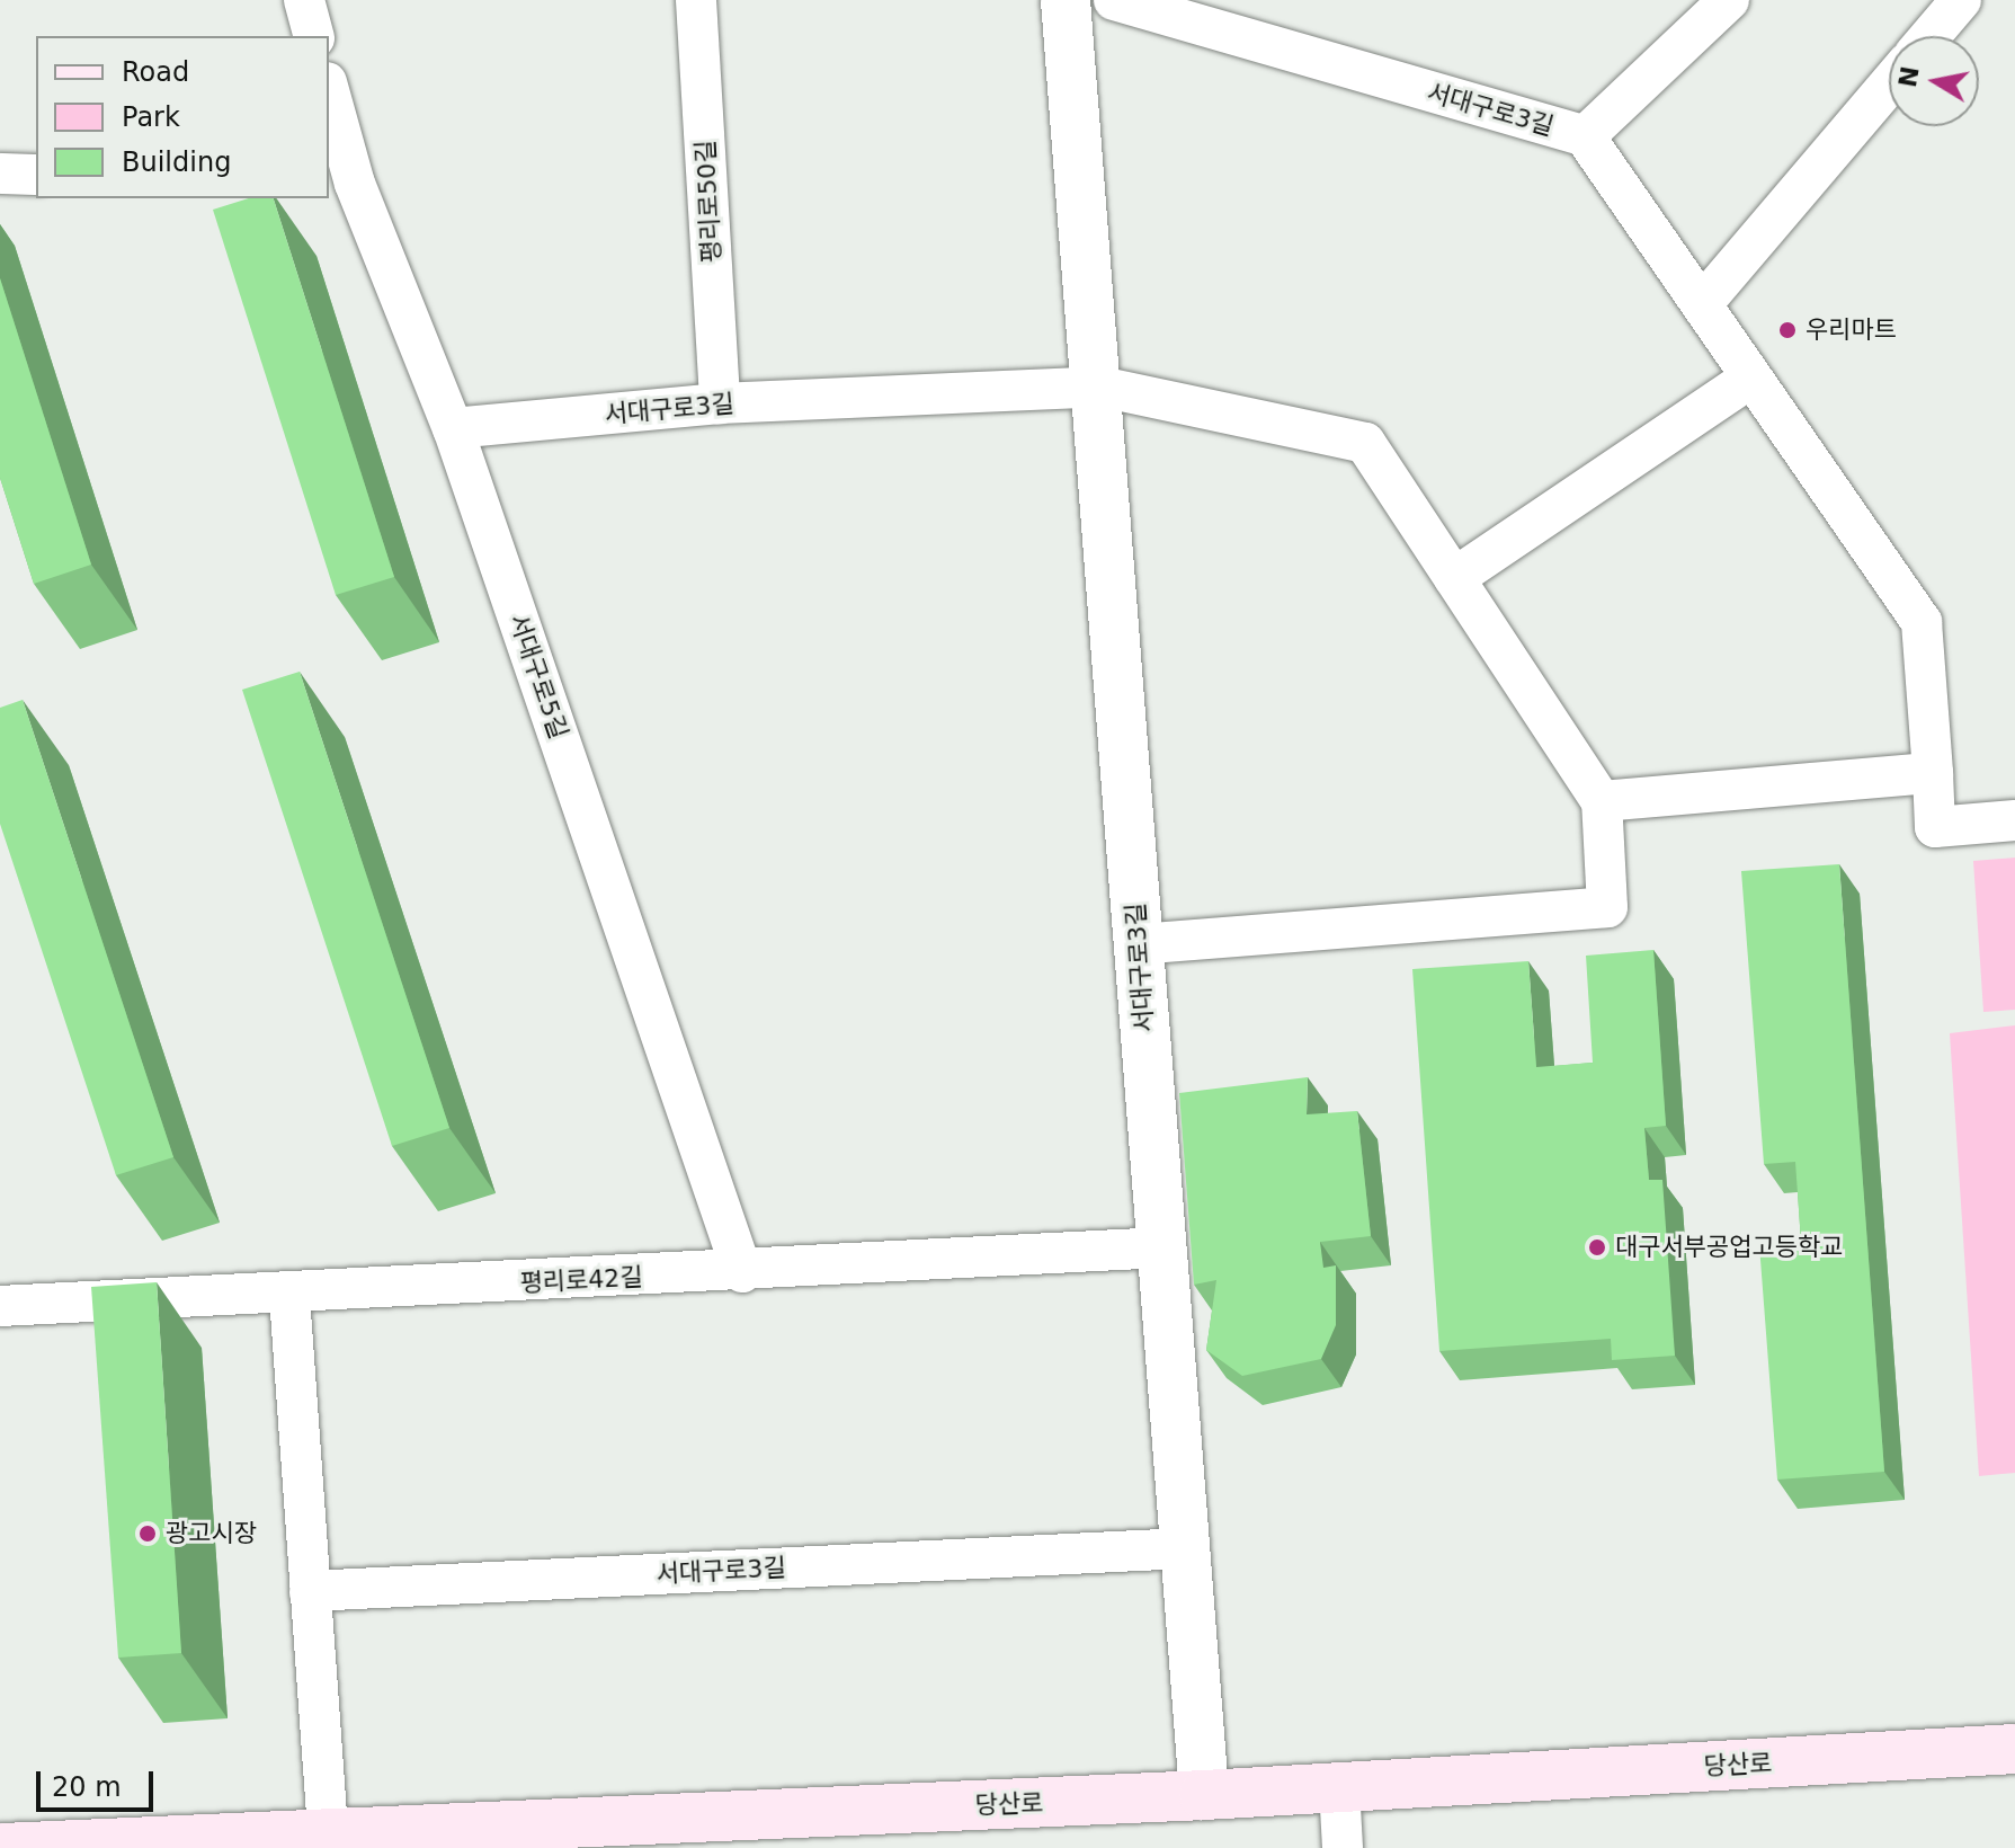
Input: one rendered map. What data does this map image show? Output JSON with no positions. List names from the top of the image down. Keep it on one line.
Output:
{"streets":{"main road":["당산로"],"street":["서대구로3길","평리로50길","서대구로5길","평리로42길"]},"crossings":[["서대구로3길","평리로50길"],["서대구로3길","서대구로5길"],["서대구로3길","평리로42길"],["서대구로3길","당산로"],["서대구로5길","평리로42길"]],"places":["우리마트","대구서부공업고등학교","광고시장"],"legend":["Road","Park","Building"],"scale_bar":"20 m","north":"left"}
